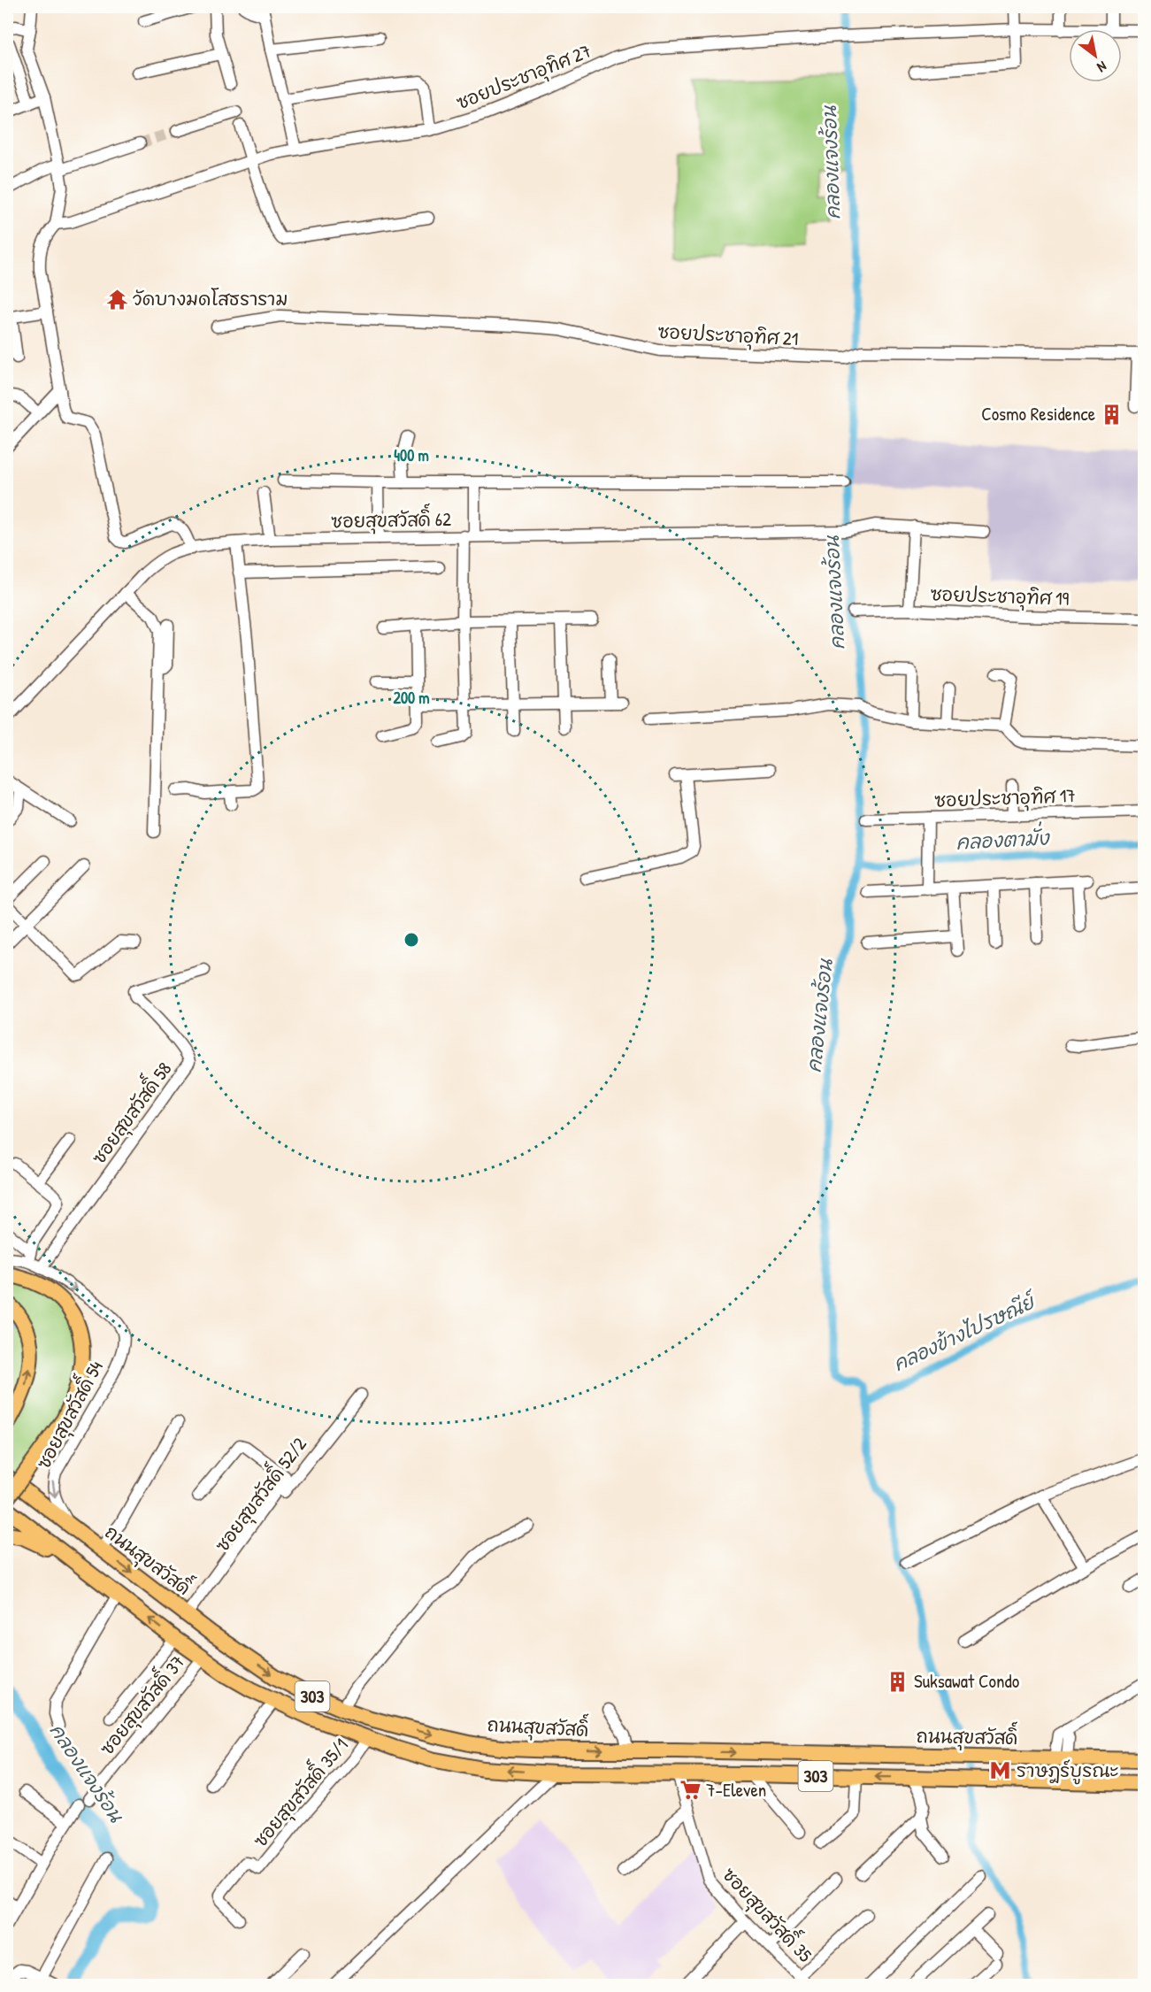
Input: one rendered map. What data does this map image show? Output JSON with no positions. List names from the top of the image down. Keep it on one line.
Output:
{"streets":{"main road":["ถนนสุขสวัสดิ์","303"],"street":["ซอยประชาอุทิศ 27","ซอยประชาอุทิศ 21","ซอยสุขสวัสดิ์ 62","ซอยประชาอุทิศ 19","ซอยประชาอุทิศ 17","ซอยสุขสวัสดิ์ 58","ซอยสุขสวัสดิ์ 54","ซอยสุขสวัสดิ์ 52/2","ซอยสุขสวัสดิ์ 37","ซอยสุขสวัสดิ์ 35/1","ซอยสุขสวัสดิ์ 35"]},"crossings":[["ซอยสุขสวัสดิ์ 58","ซอยสุขสวัสดิ์ 54"],["ซอยสุขสวัสดิ์ 54","ถนนสุขสวัสดิ์"],["ซอยสุขสวัสดิ์ 52/2","ถนนสุขสวัสดิ์"],["303","ซอยสุขสวัสดิ์ 37"],["303","ซอยสุขสวัสดิ์ 35/1"],["303","ซอยสุขสวัสดิ์ 35"]],"one_way":["ซอยสุขสวัสดิ์ 54"],"water":["คลองแจงร้อน","คลองตามั่ง","คลองข้างไปรษณีย์"],"places":{"temple":["วัดบางมดโสธราราม"],"building":["Cosmo Residence","Suksawat Condo"],"metro station":["ราษฎร์บูรณะ"],"supermarket":["7-Eleven"]},"north":"bottom right","rings":["400 m","200 m"]}
